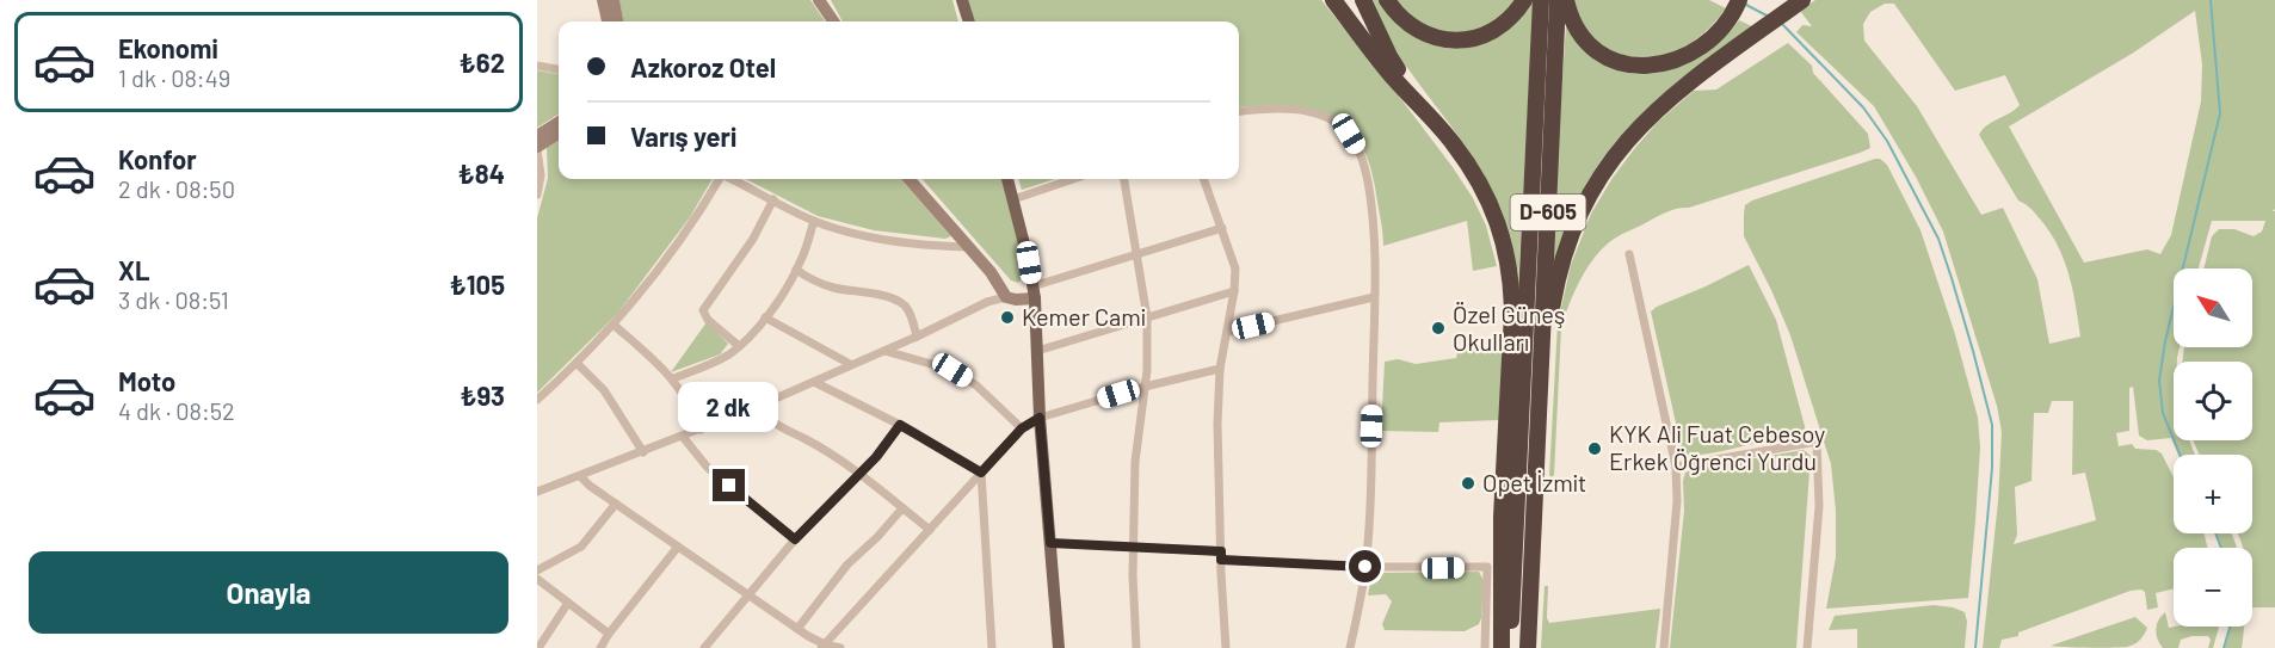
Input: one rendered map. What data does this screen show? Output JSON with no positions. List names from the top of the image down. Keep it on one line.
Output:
{"streets":{"highway":["D-605"]},"places":["Kemer Cami","Özel Güneş Okulları","KYK Ali Fuat Cebesoy Erkek Öğrenci Yurdu","Opet İzmit"],"north":"top left","page":{"list":[{"name":"Ekonomi","note":"1 dk · 08:49","value":"₺62"},{"name":"Konfor","note":"2 dk · 08:50","value":"₺84"},{"name":"XL","note":"3 dk · 08:51","value":"₺105"},{"name":"Moto","note":"4 dk · 08:52","value":"₺93"}],"banner":["Azkoroz Otel","Varış yeri"],"map_buttons":["+","−"],"bubble":"2 dk","buttons":"Onayla"}}
